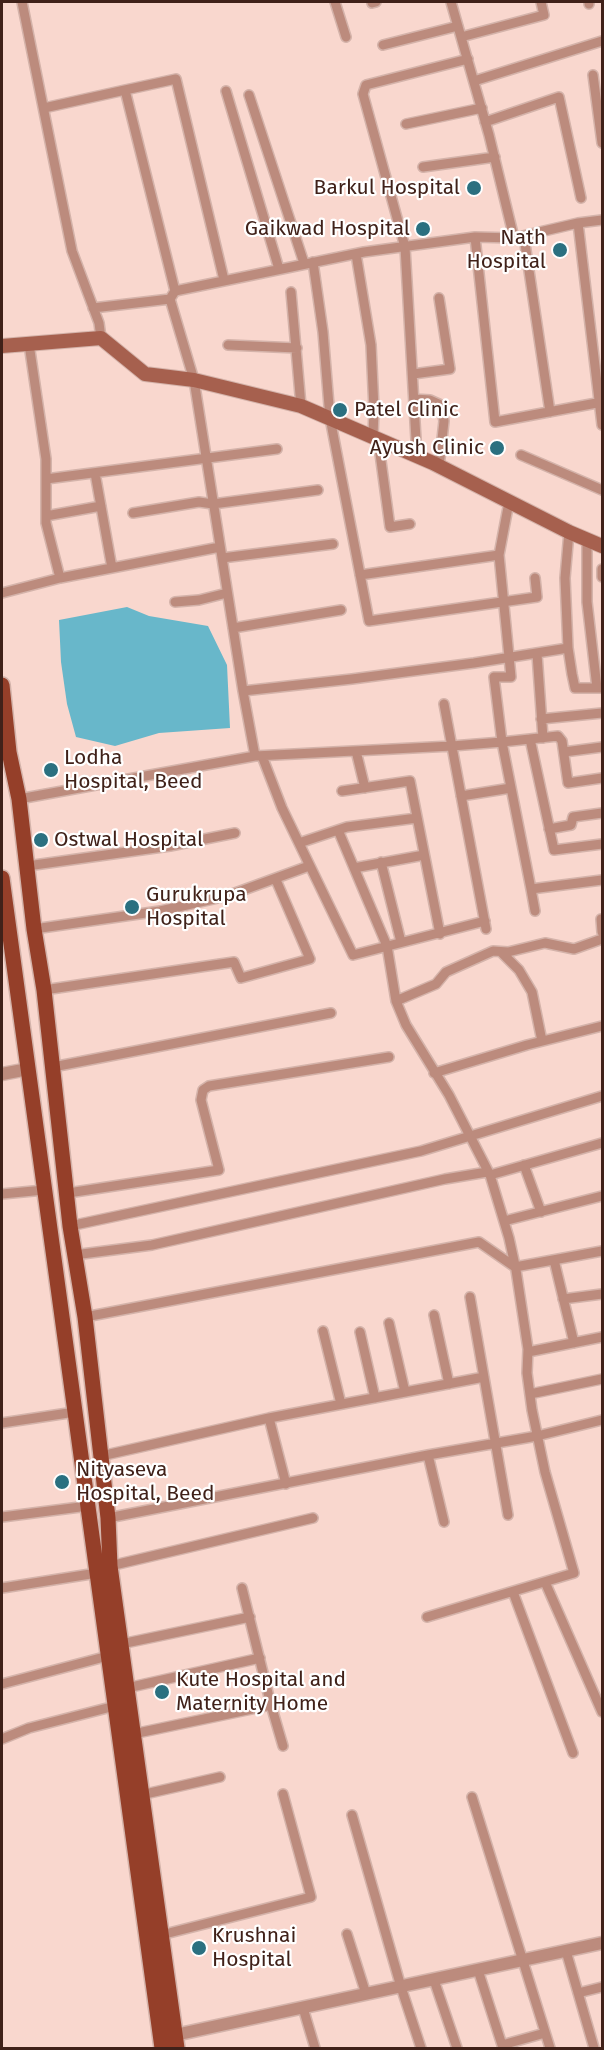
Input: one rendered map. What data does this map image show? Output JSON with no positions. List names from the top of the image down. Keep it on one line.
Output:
{"places":["Barkul Hospital","Gaikwad Hospital","Nath Hospital","Patel Clinic","Ayush Clinic","Lodha Hospital, Beed","Ostwal Hospital","Gurukrupa Hospital","Nityaseva Hospital, Beed","Kute Hospital and Maternity Home","Krushnai Hospital"]}
